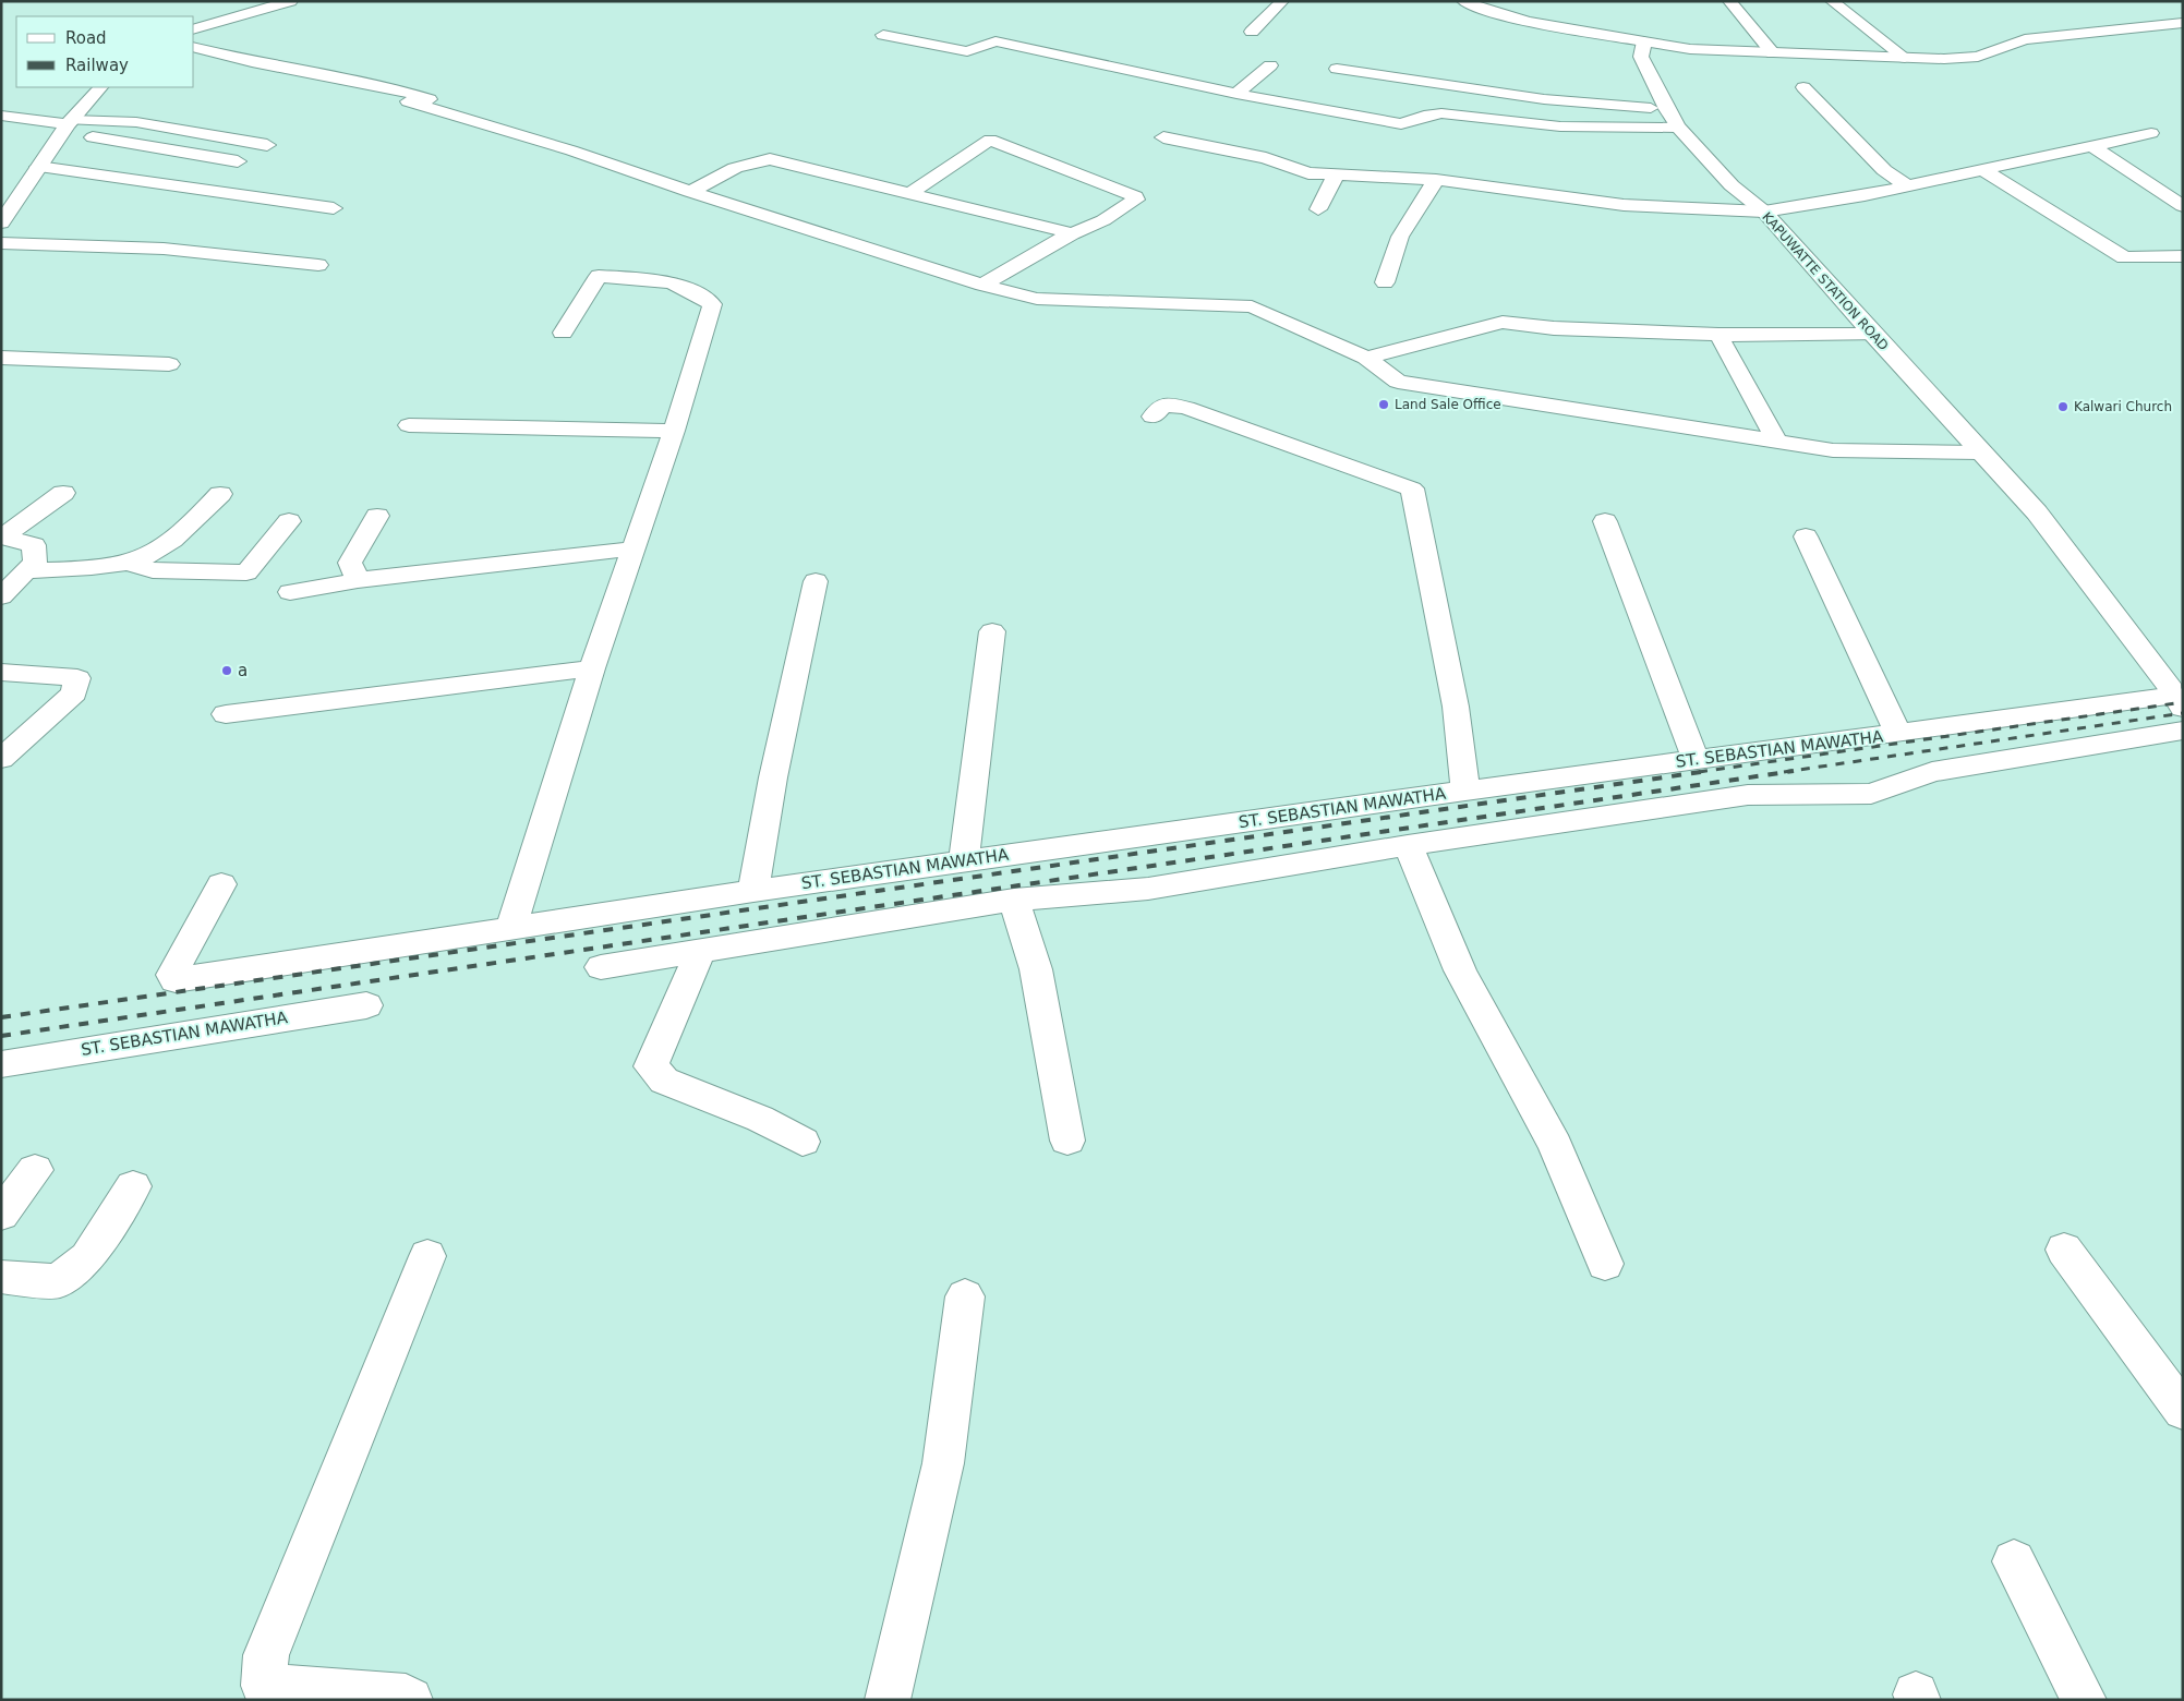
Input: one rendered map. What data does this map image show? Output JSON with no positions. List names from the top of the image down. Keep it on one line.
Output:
{"streets":{"street":["KAPUWATTE STATION ROAD","ST. SEBASTIAN MAWATHA"]},"crossings":[["KAPUWATTE STATION ROAD","ST. SEBASTIAN MAWATHA"]],"places":["Land Sale Office","Kalwari Church","a"],"legend":["Road","Railway"]}
